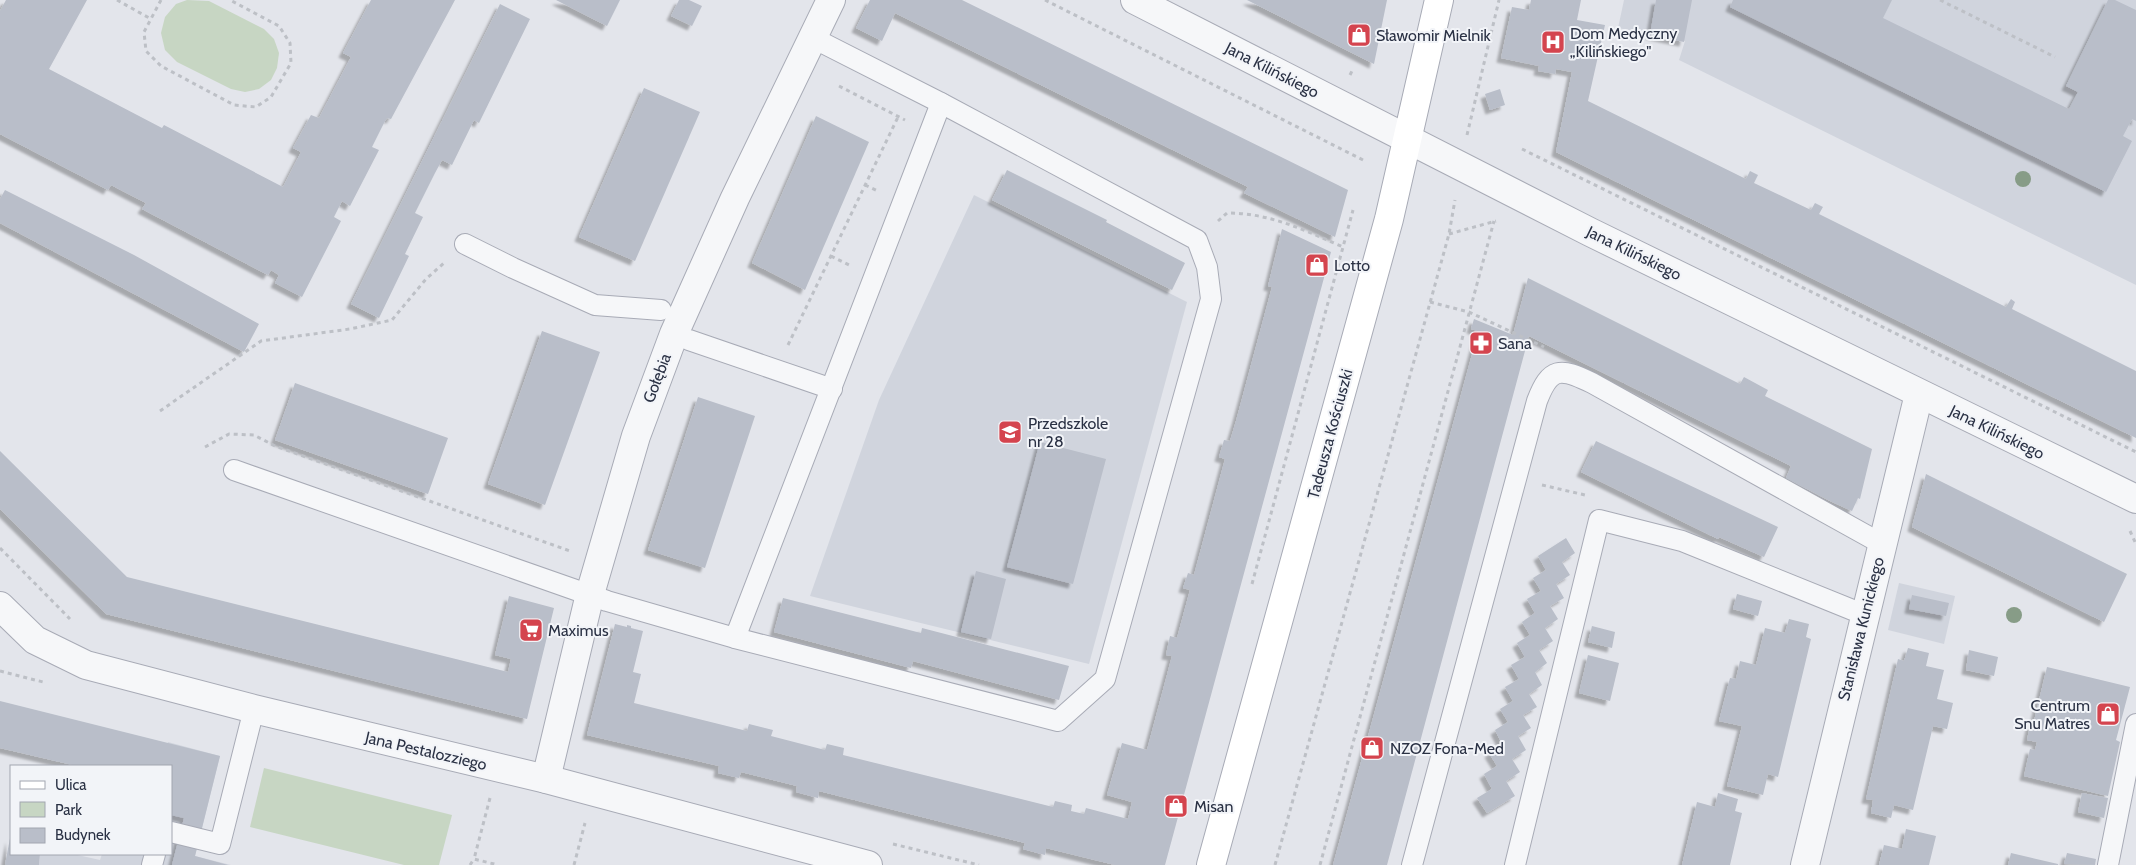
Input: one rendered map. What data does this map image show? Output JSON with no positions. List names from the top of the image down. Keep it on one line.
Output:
{"streets":{"street":["Jana Kilińskiego","Gołębia","Tadeusza Kościuszki","Stanisława Kunickiego","Jana Pestalozziego"]},"crossings":[["Jana Kilińskiego","Tadeusza Kościuszki"],["Jana Kilińskiego","Stanisława Kunickiego"],["Gołębia","Jana Pestalozziego"]],"places":{"shop":["Sławomir Mielnik","Lotto","Centrum Snu Matres","NZOZ Fona-Med","Misan"],"hospital":["Dom Medyczny „Kilińskiego\""],"pharmacy":["Sana"],"school or university":["Przedszkole nr 28"],"supermarket":["Maximus"]},"legend":["Ulica","Park","Budynek"]}
